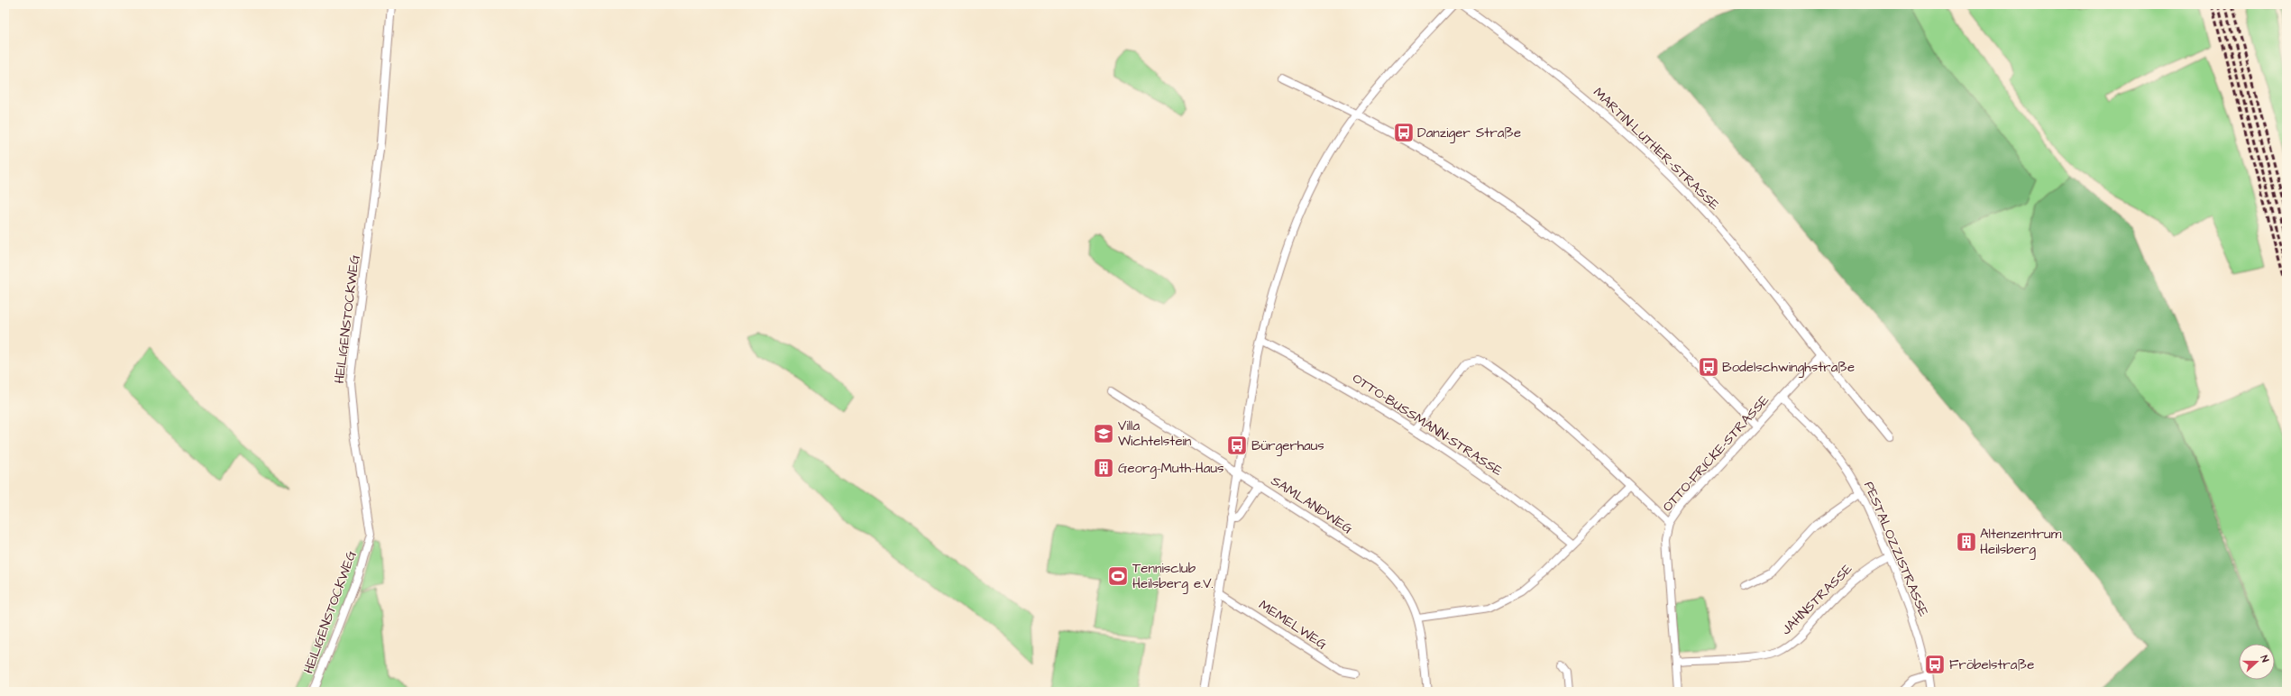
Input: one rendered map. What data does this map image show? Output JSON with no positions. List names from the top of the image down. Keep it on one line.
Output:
{"streets":{"street":["MARTIN-LUTHER-STRASSE","HEILIGENSTOCKWEG","OTTO-BUSSMANN-STRASSE","OTTO-FRICKE-STRASSE","SAMLANDWEG","PESTALOZZISTRASSE","JAHNSTRASSE","MEMELWEG"]},"crossings":[["MARTIN-LUTHER-STRASSE","OTTO-FRICKE-STRASSE"],["OTTO-FRICKE-STRASSE","PESTALOZZISTRASSE"],["OTTO-FRICKE-STRASSE","JAHNSTRASSE"],["PESTALOZZISTRASSE","JAHNSTRASSE"]],"places":{"bus stop":["Danziger Straße","Bodelschwinghstraße","Bürgerhaus","Fröbelstraße"],"school or university":["Villa Wichtelstein"],"building":["Georg-Muth-Haus","Altenzentrum Heilsberg"],"sports":["Tennisclub Heilsberg e.V."]},"north":"right"}
